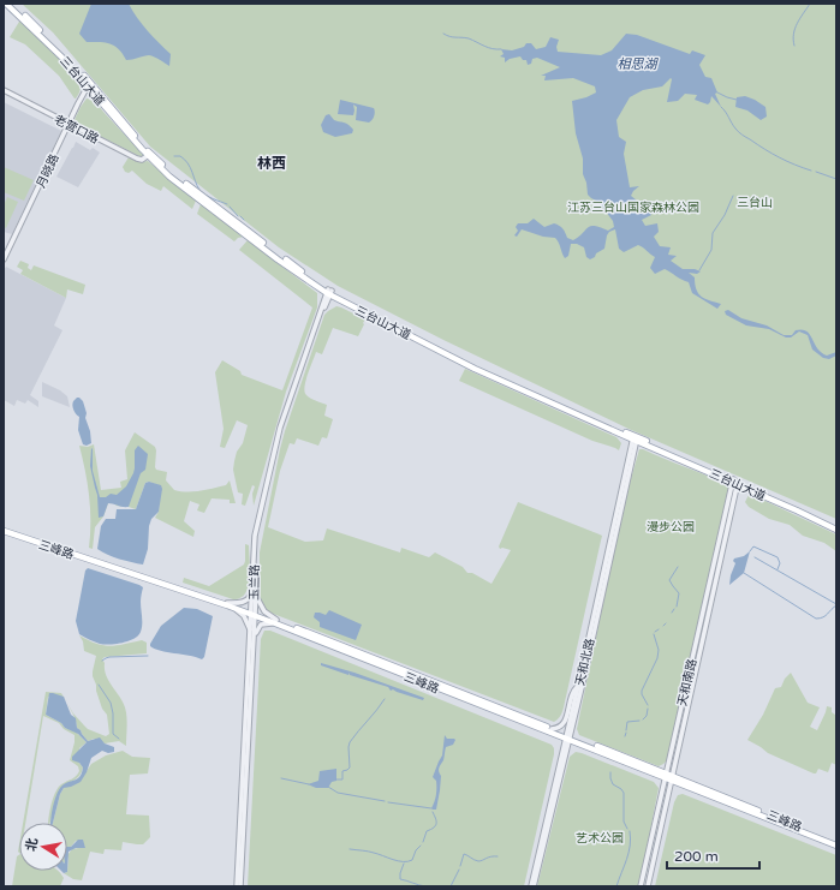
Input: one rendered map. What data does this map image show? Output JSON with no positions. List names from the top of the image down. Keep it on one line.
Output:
{"streets":{"main road":["三台山大道","三峰路"],"street":["老营口路","月晓路","玉兰路","天和北路","天和南路"]},"crossings":[["三台山大道","老营口路"],["三台山大道","月晓路"],["三台山大道","玉兰路"],["三台山大道","天和北路"],["三台山大道","天和南路"],["老营口路","月晓路"],["三峰路","玉兰路"],["三峰路","天和北路"],["三峰路","天和南路"]],"districts":["林西"],"water":["相思湖"],"parks":["三台山","江苏三台山国家森林公园","漫步公园","艺术公园"],"scale_bar":"200 m","north":"left"}
